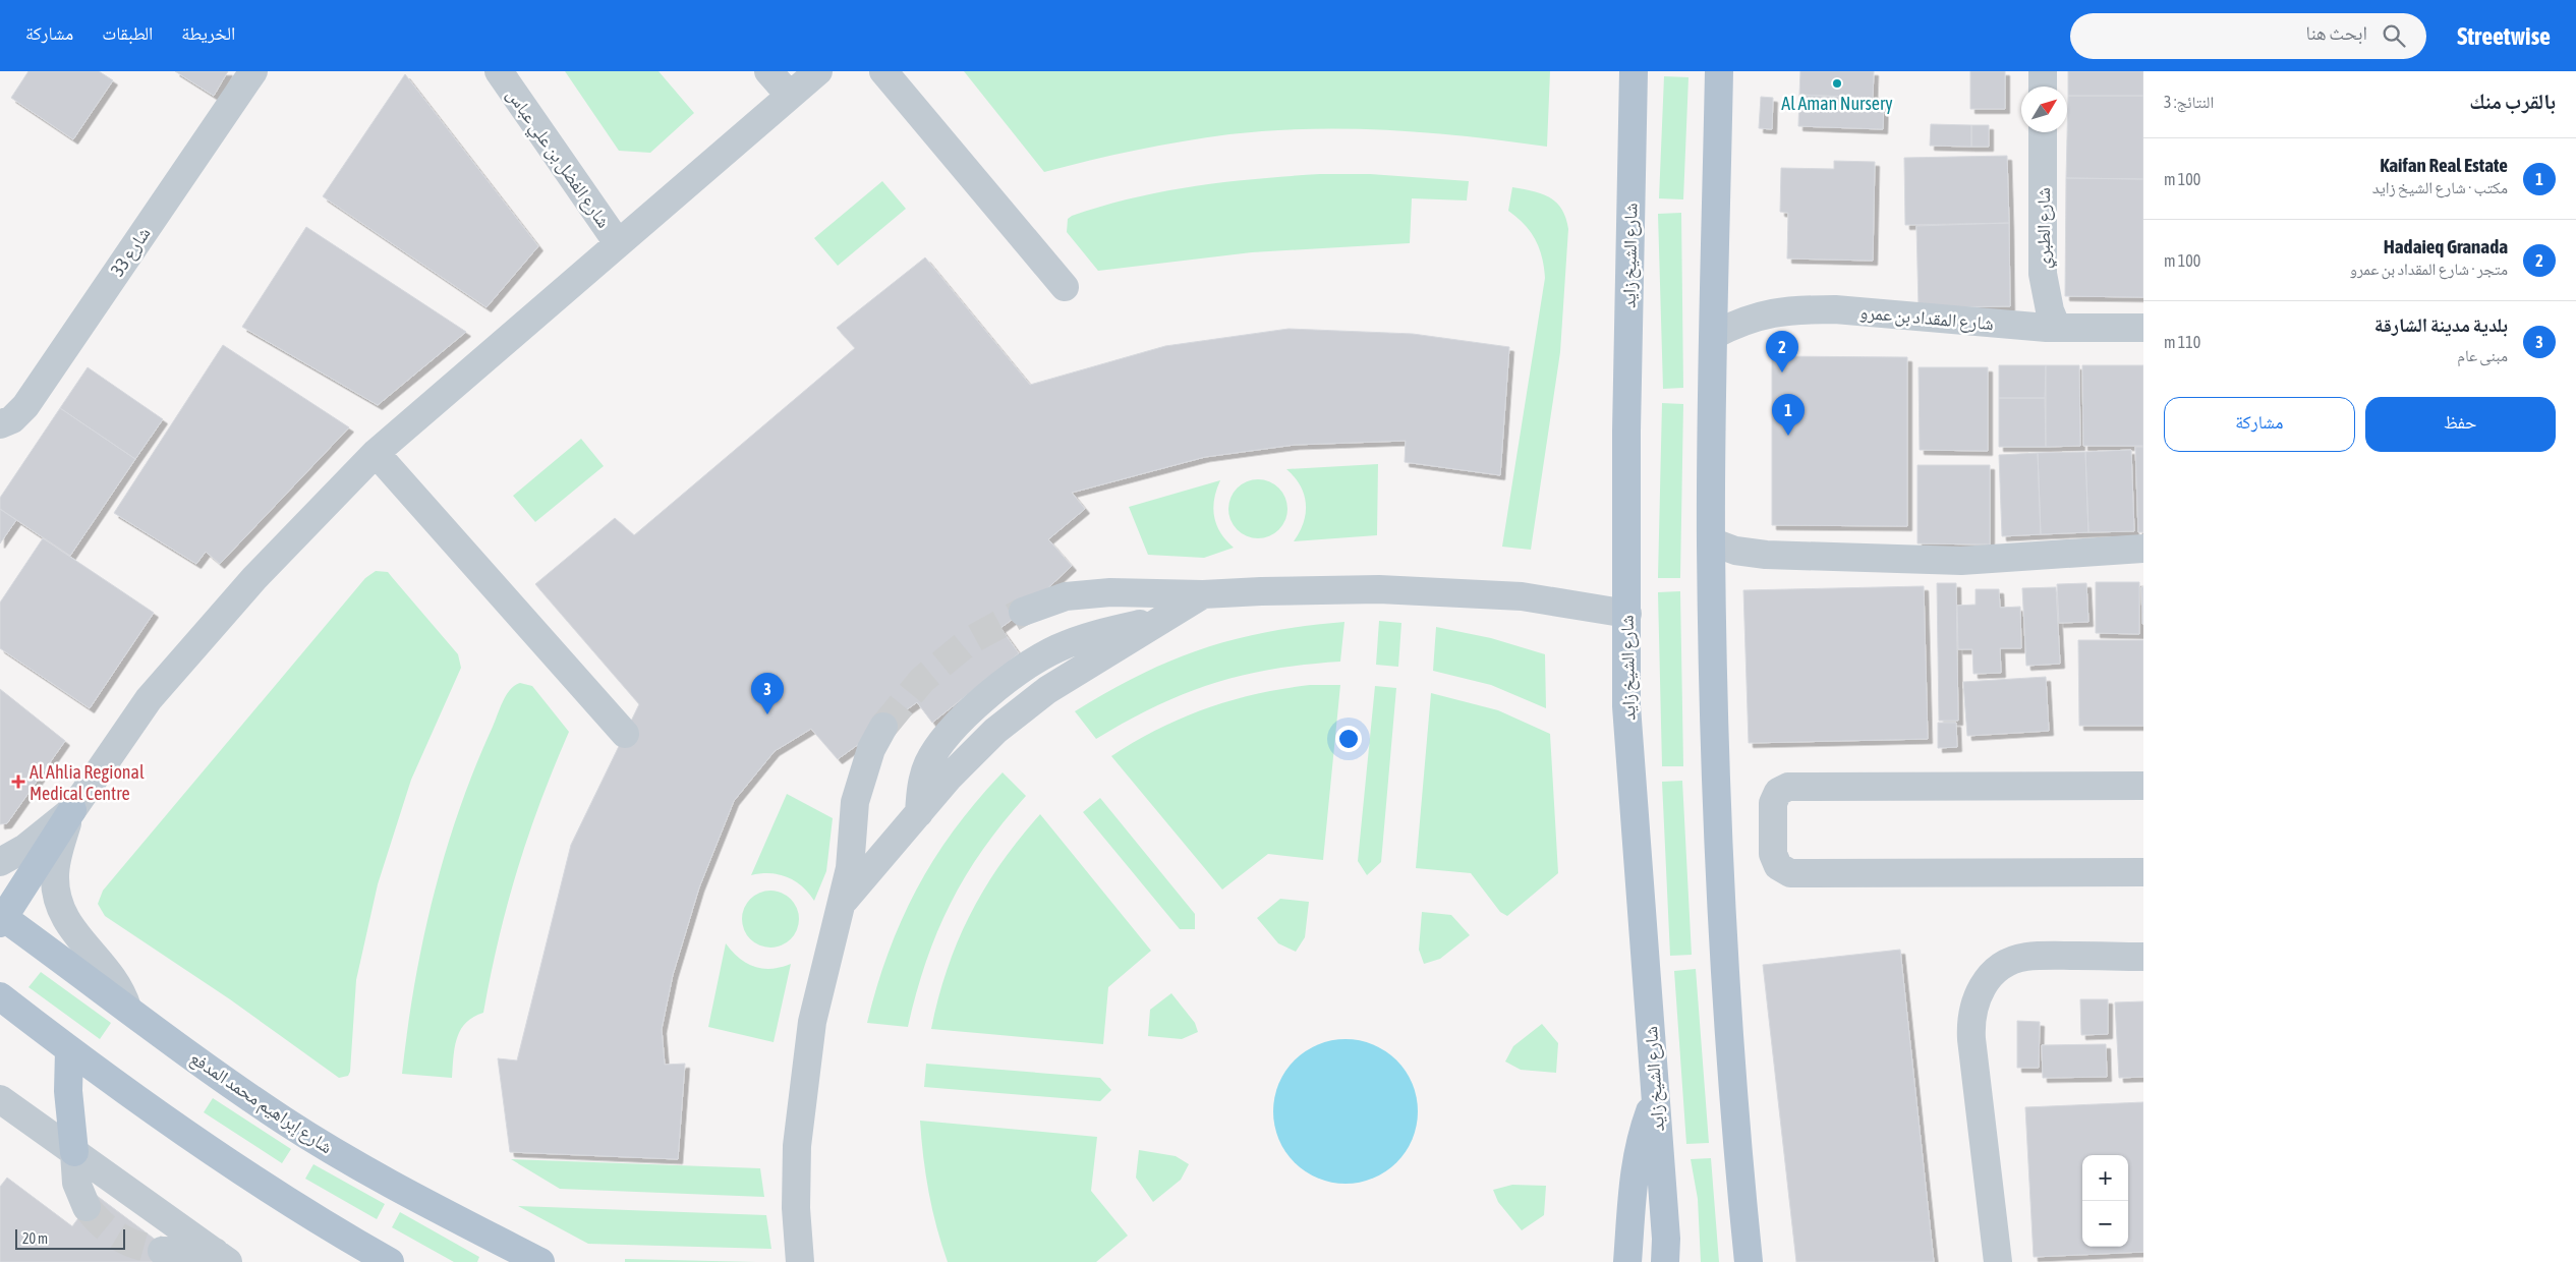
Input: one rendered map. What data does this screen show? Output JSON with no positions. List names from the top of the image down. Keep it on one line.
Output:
{"streets":{"main road":["شارع الشيخ زايد","شارع إبراهيم محمد المدفع"],"street":["شارع الفضل بن علي عباس","شارع الطبري","شارع 33","شارع المقداد بن عمرو"]},"crossings":[["شارع الطبري","شارع المقداد بن عمرو"]],"places":{"other":["Al Aman Nursery"],"health":["Al Ahlia Regional Medical Centre"]},"scale_bar":"20 m","north":"top right","page":{"header":"Streetwise","search":"ابحث هنا","nav":["الخريطة","الطبقات","مشاركة"],"heading":["بالقرب منك","النتائج: 3"],"list":[{"mark":"1","name":"Kaifan Real Estate","note":"مكتب · شارع الشيخ زايد","value":"100 m"},{"mark":"2","name":"Hadaieq Granada","note":"متجر · شارع المقداد بن عمرو","value":"100 m"},{"mark":"3","name":"بلدية مدينة الشارقة","note":"مبنى عام","value":"110 m"}],"pins":["2","1","3"],"buttons":["حفظ","مشاركة"],"map_buttons":["+","−"],"scale":"20 m"}}
